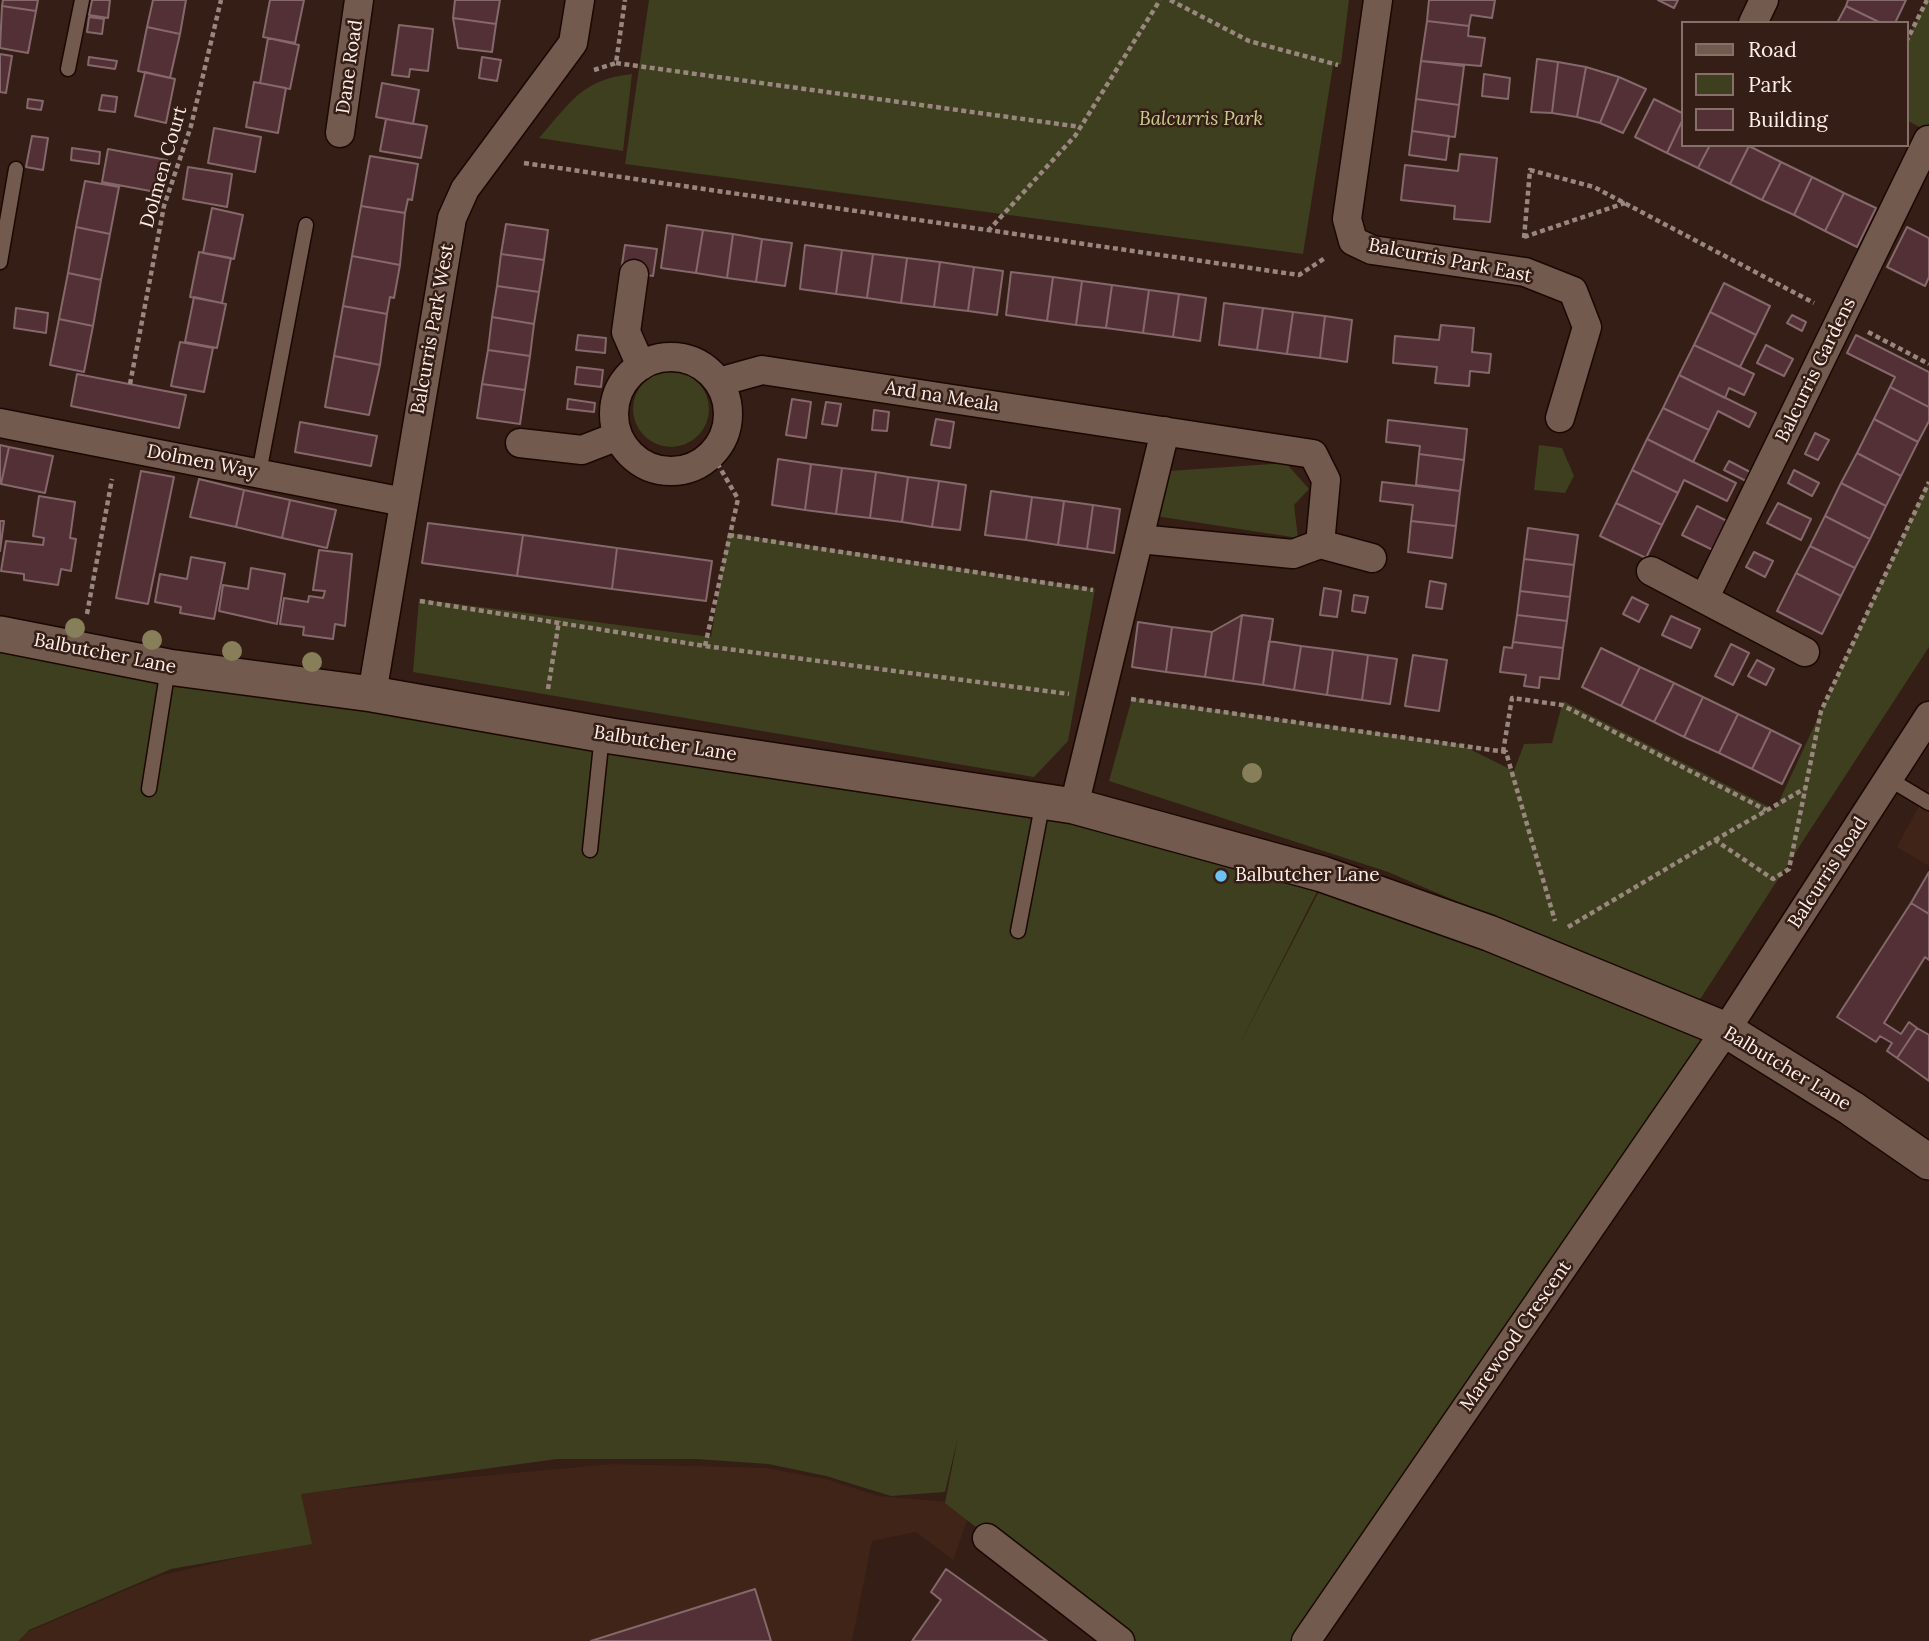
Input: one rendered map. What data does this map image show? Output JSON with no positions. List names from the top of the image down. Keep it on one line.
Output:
{"streets":{"street":["Dane Road","Balcurris Park East","Balcurris Park West","Balcurris Gardens","Ard na Meala","Dolmen Way","Balbutcher Lane","Balcurris Road","Marewood Crescent"],"path":["Dolmen Court"]},"crossings":[["Balcurris Park West","Dolmen Way"],["Balcurris Park West","Balbutcher Lane"],["Balbutcher Lane","Balcurris Road"],["Balbutcher Lane","Marewood Crescent"],["Balcurris Road","Marewood Crescent"]],"parks":["Balcurris Park"],"places":["Balbutcher Lane"],"legend":["Road","Park","Building"]}
